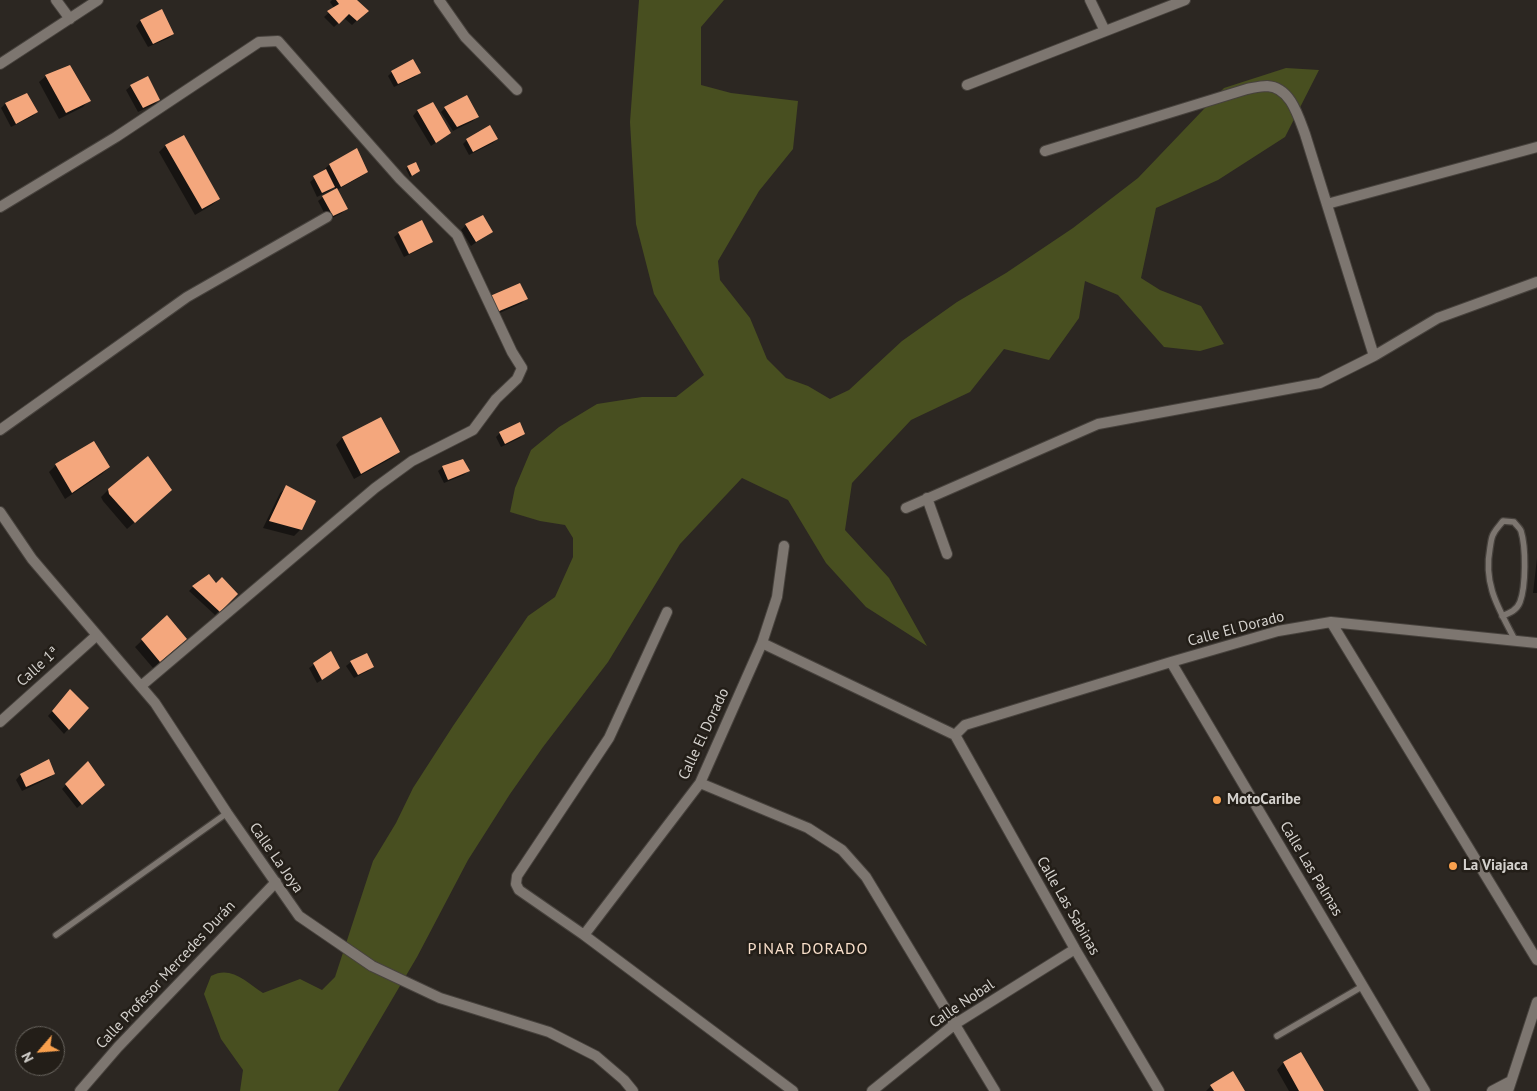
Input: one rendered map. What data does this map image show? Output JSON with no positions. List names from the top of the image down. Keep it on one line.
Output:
{"streets":{"street":["Calle El Dorado","Calle 1ª","Calle La Joya","Calle Las Palmas","Calle Las Sabinas","Calle Profesor Mercedes Durán","Calle Nobal"]},"crossings":[["Calle El Dorado","Calle Las Palmas"],["Calle El Dorado","Calle Las Sabinas"],["Calle 1ª","Calle La Joya"],["Calle La Joya","Calle Profesor Mercedes Durán"],["Calle Las Sabinas","Calle Nobal"]],"districts":["PINAR DORADO"],"places":["MotoCaribe","La Viajaca"],"north":"bottom left"}
